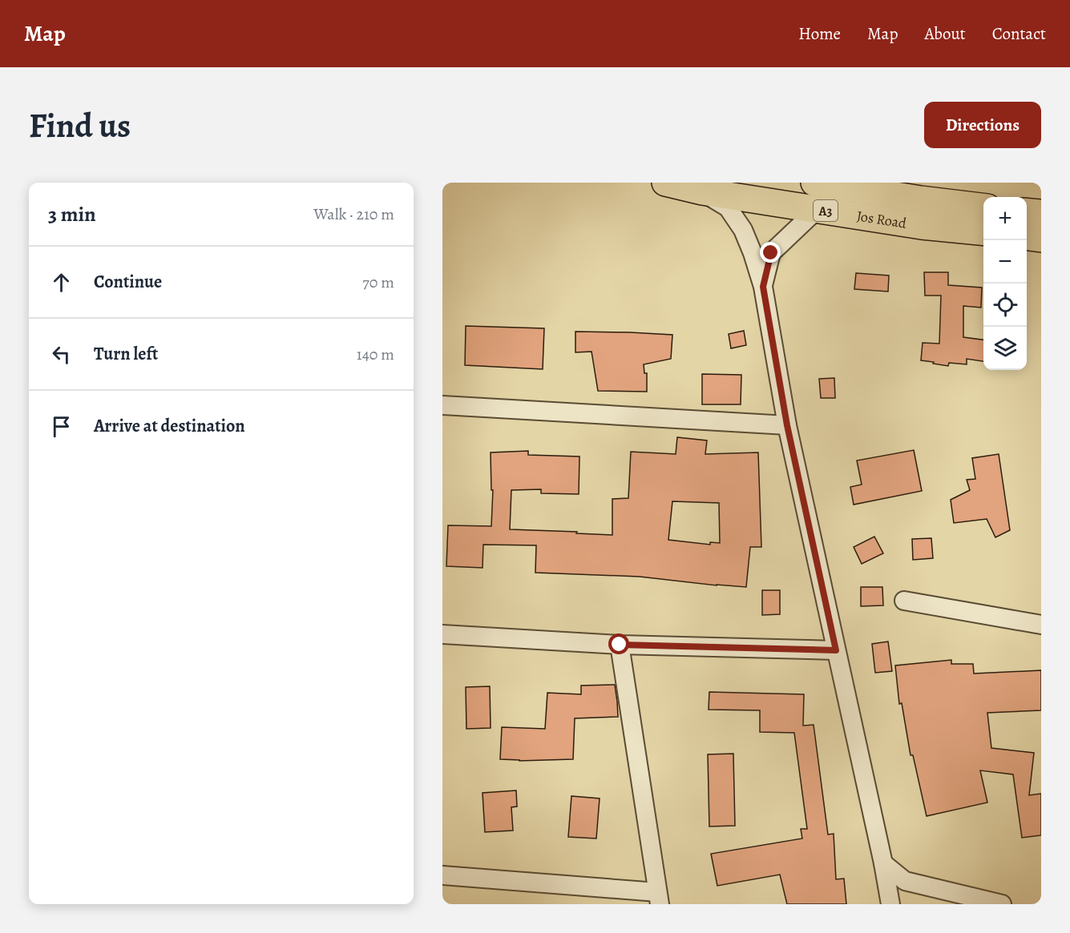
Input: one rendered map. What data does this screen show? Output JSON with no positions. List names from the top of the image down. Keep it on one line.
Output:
{"streets":{"highway":["A3","Jos Road"]},"page":{"header":"Map","nav":["Home","Map","About","Contact"],"buttons":"Directions","title":"Find us","heading":["3 min","Walk · 210 m"],"map_buttons":["+","−"],"list":[["Continue","70 m"],["Turn left","140 m"],"Arrive at destination"]}}
